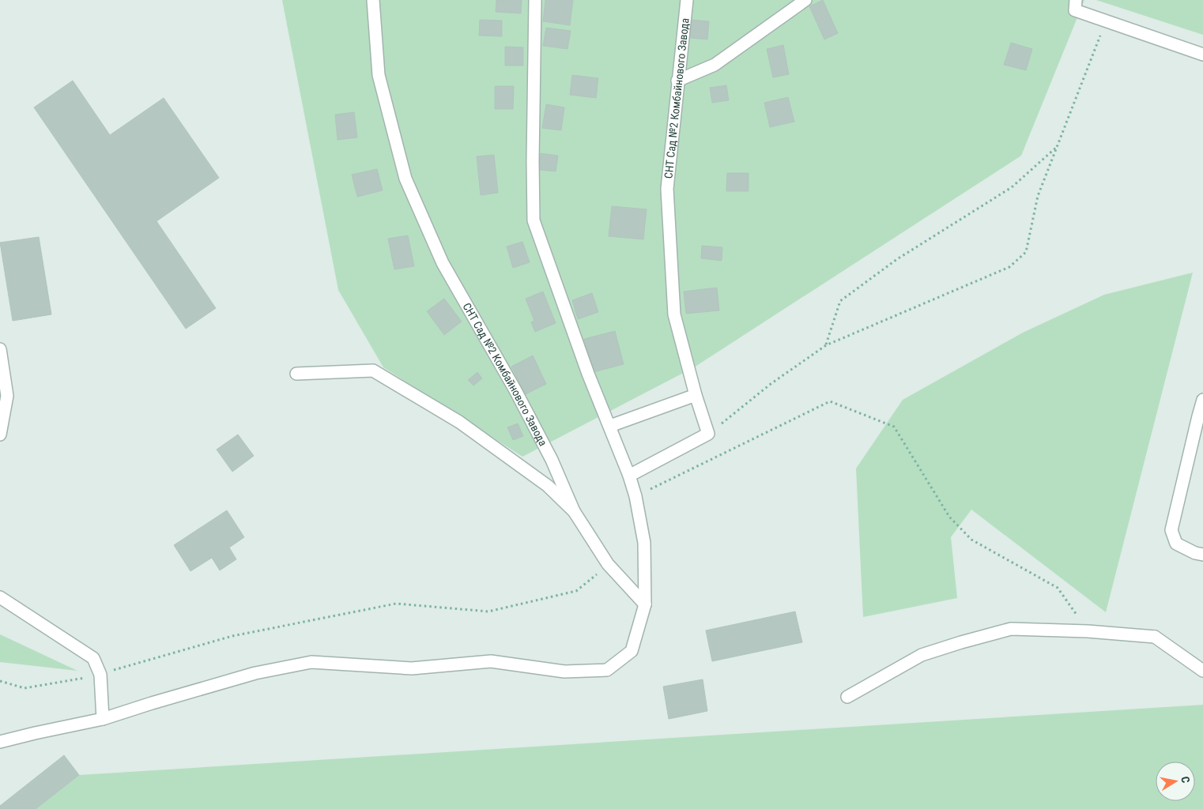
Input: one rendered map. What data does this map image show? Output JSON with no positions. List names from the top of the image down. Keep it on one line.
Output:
{"streets":{"street":["СНТ Сад №2 Комбайнового Завода"]},"north":"right"}
